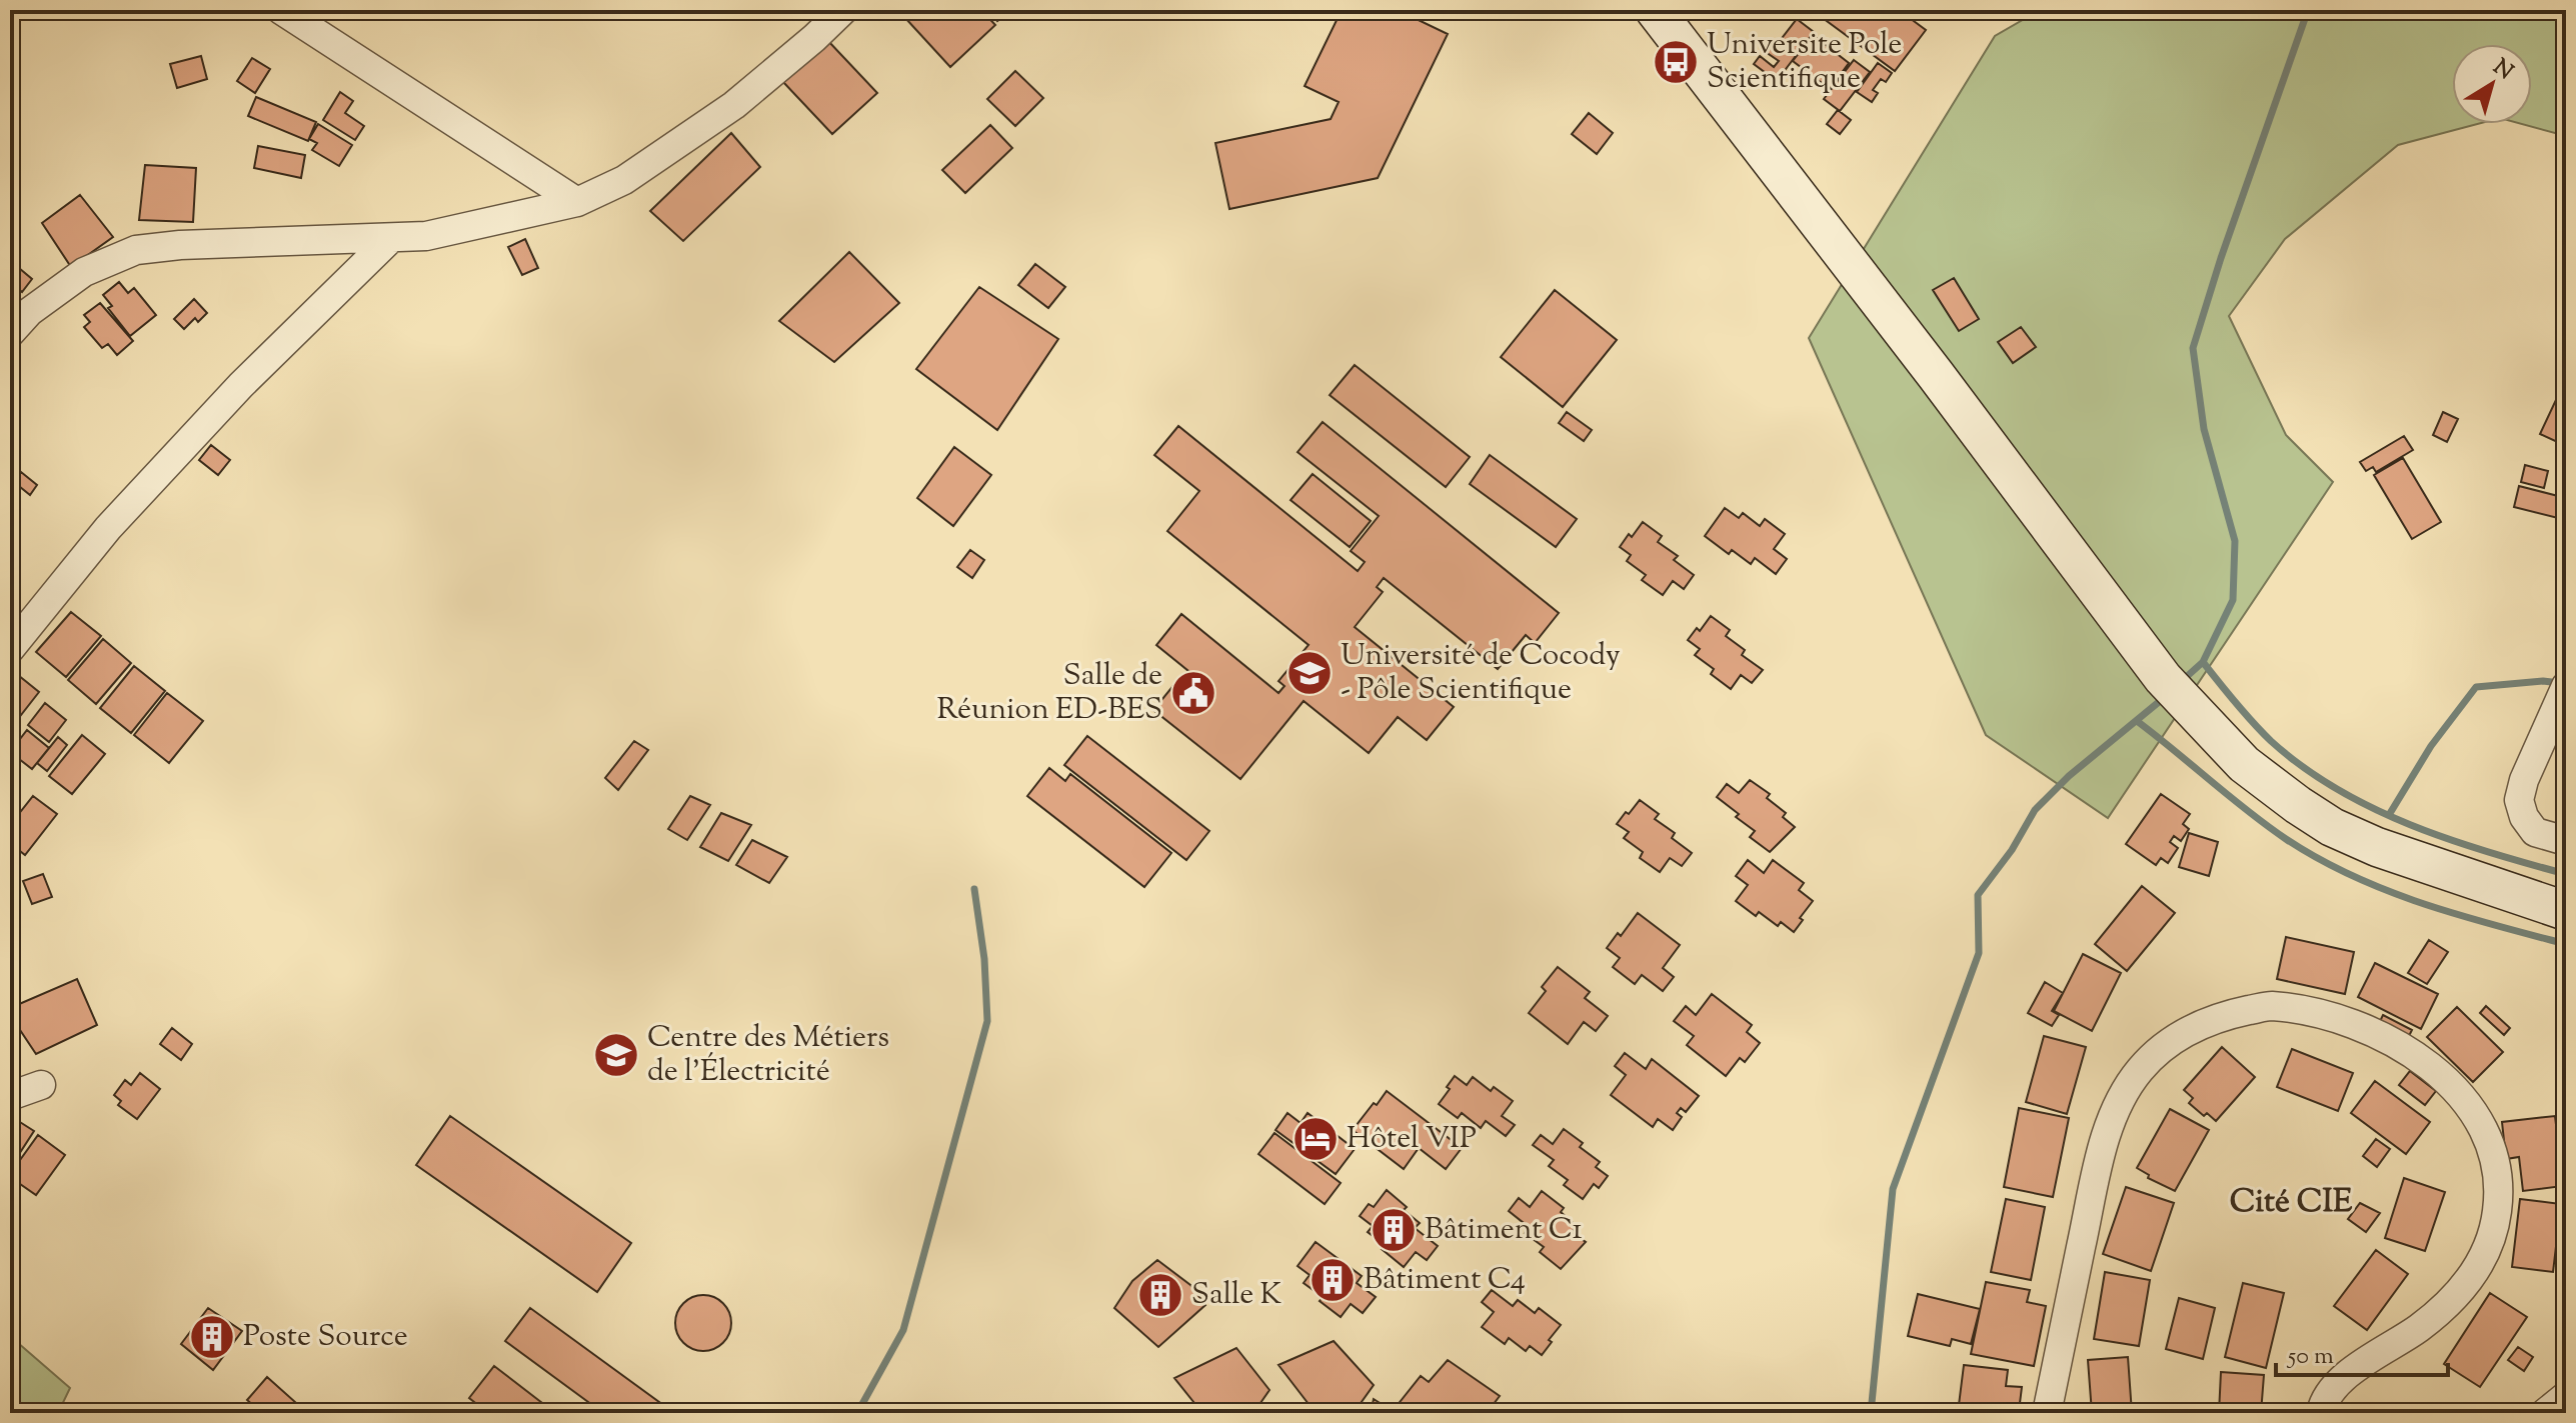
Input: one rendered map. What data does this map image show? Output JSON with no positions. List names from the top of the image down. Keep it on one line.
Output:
{"districts":["Cité CIE"],"places":{"bus stop":["Universite Pole Scientifique"],"school or university":["Université de Cocody - Pôle Scientifique","Centre des Métiers de l'Électricité"],"public building":["Salle de Réunion ED-BES"],"hotel":["Hôtel VIP"],"building":["Bâtiment C1","Bâtiment C4","Salle K","Poste Source"]},"scale_bar":"50 m","north":"top right"}
